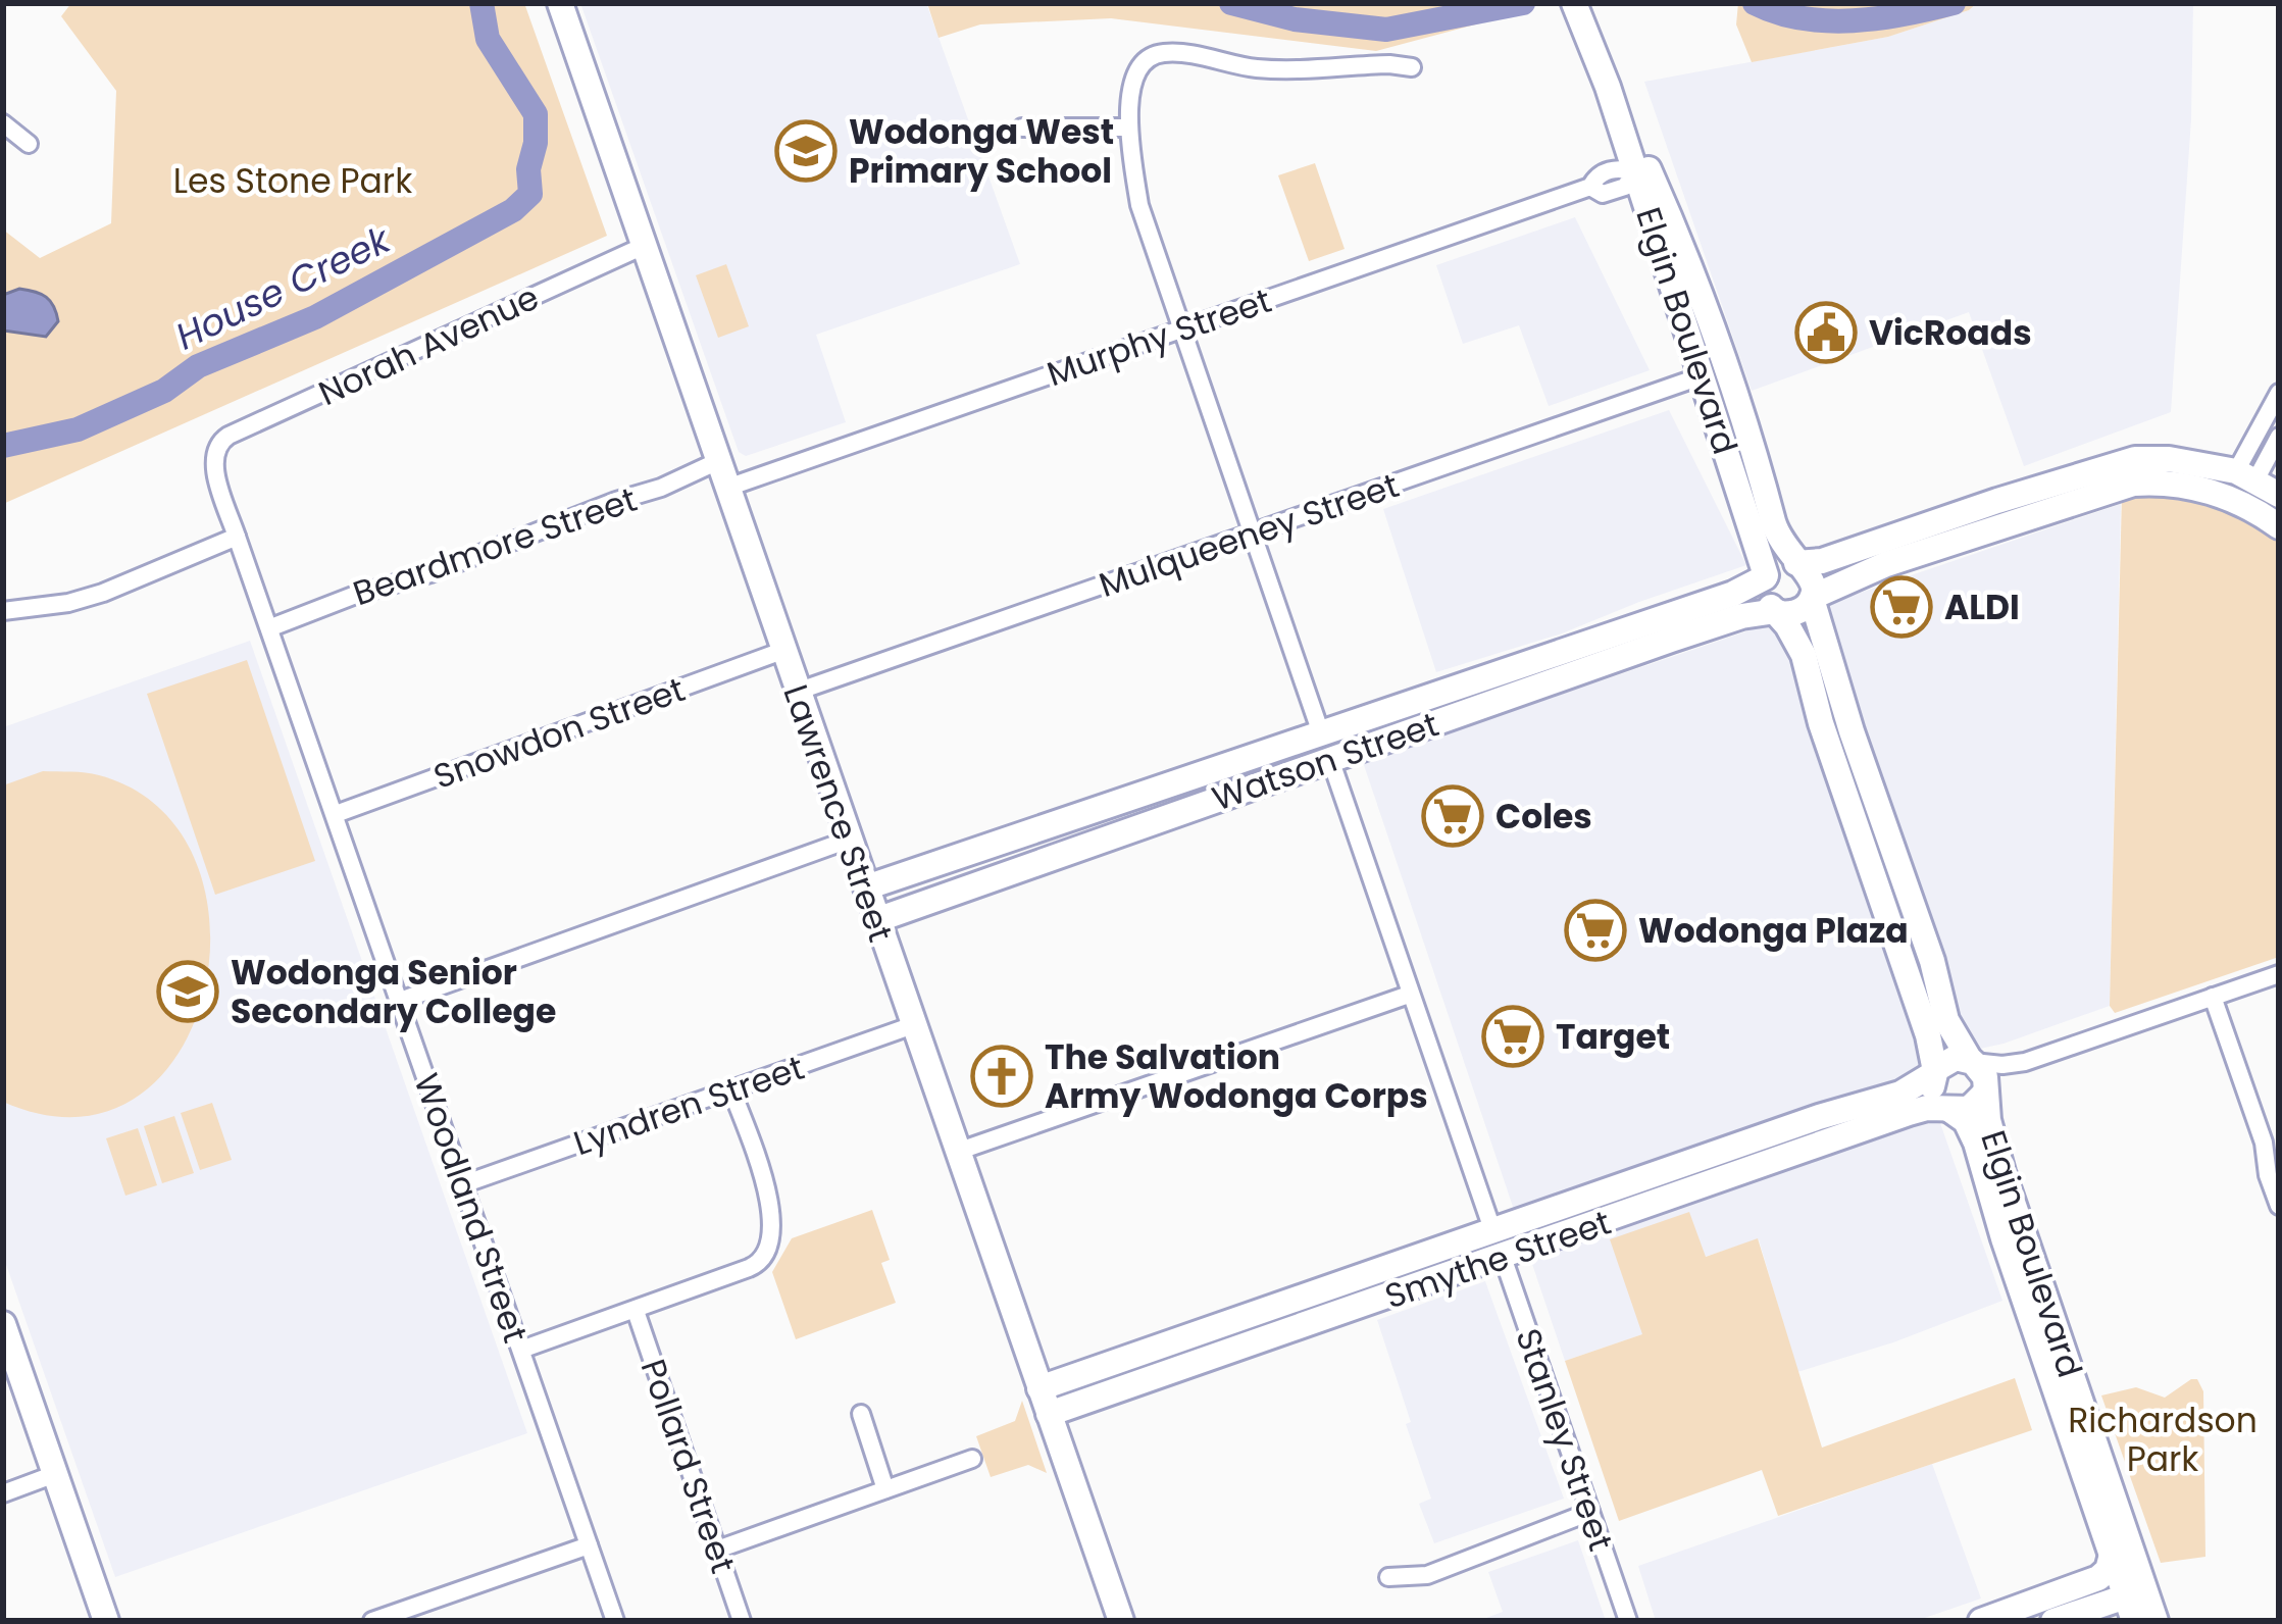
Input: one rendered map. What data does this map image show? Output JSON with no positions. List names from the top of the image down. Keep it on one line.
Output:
{"streets":{"main road":["Elgin Boulevard","Watson Street","Lawrence Street","Smythe Street"],"street":["Murphy Street","Norah Avenue","Mulqueeney Street","Beardmore Street","Snowdon Street","Lyndren Street","Woodland Street","Stanley Street","Pollard Street"]},"crossings":[["Elgin Boulevard","Murphy Street"],["Elgin Boulevard","Mulqueeney Street"],["Elgin Boulevard","Watson Street"],["Elgin Boulevard","Smythe Street"],["Murphy Street","Lawrence Street"],["Norah Avenue","Lawrence Street"],["Norah Avenue","Woodland Street"],["Mulqueeney Street","Lawrence Street"],["Beardmore Street","Lawrence Street"],["Beardmore Street","Woodland Street"],["Snowdon Street","Lawrence Street"],["Snowdon Street","Woodland Street"],["Watson Street","Lawrence Street"],["Watson Street","Stanley Street"],["Lawrence Street","Lyndren Street"],["Lawrence Street","Smythe Street"],["Lyndren Street","Woodland Street"],["Smythe Street","Stanley Street"]],"water":["House Creek"],"parks":["Les Stone Park","Richardson Park"],"places":{"school or university":["Wodonga West Primary School","Wodonga Senior Secondary College"],"public building":["VicRoads"],"supermarket":["ALDI","Coles","Wodonga Plaza","Target"],"church":["The Salvation Army Wodonga Corps"]}}
